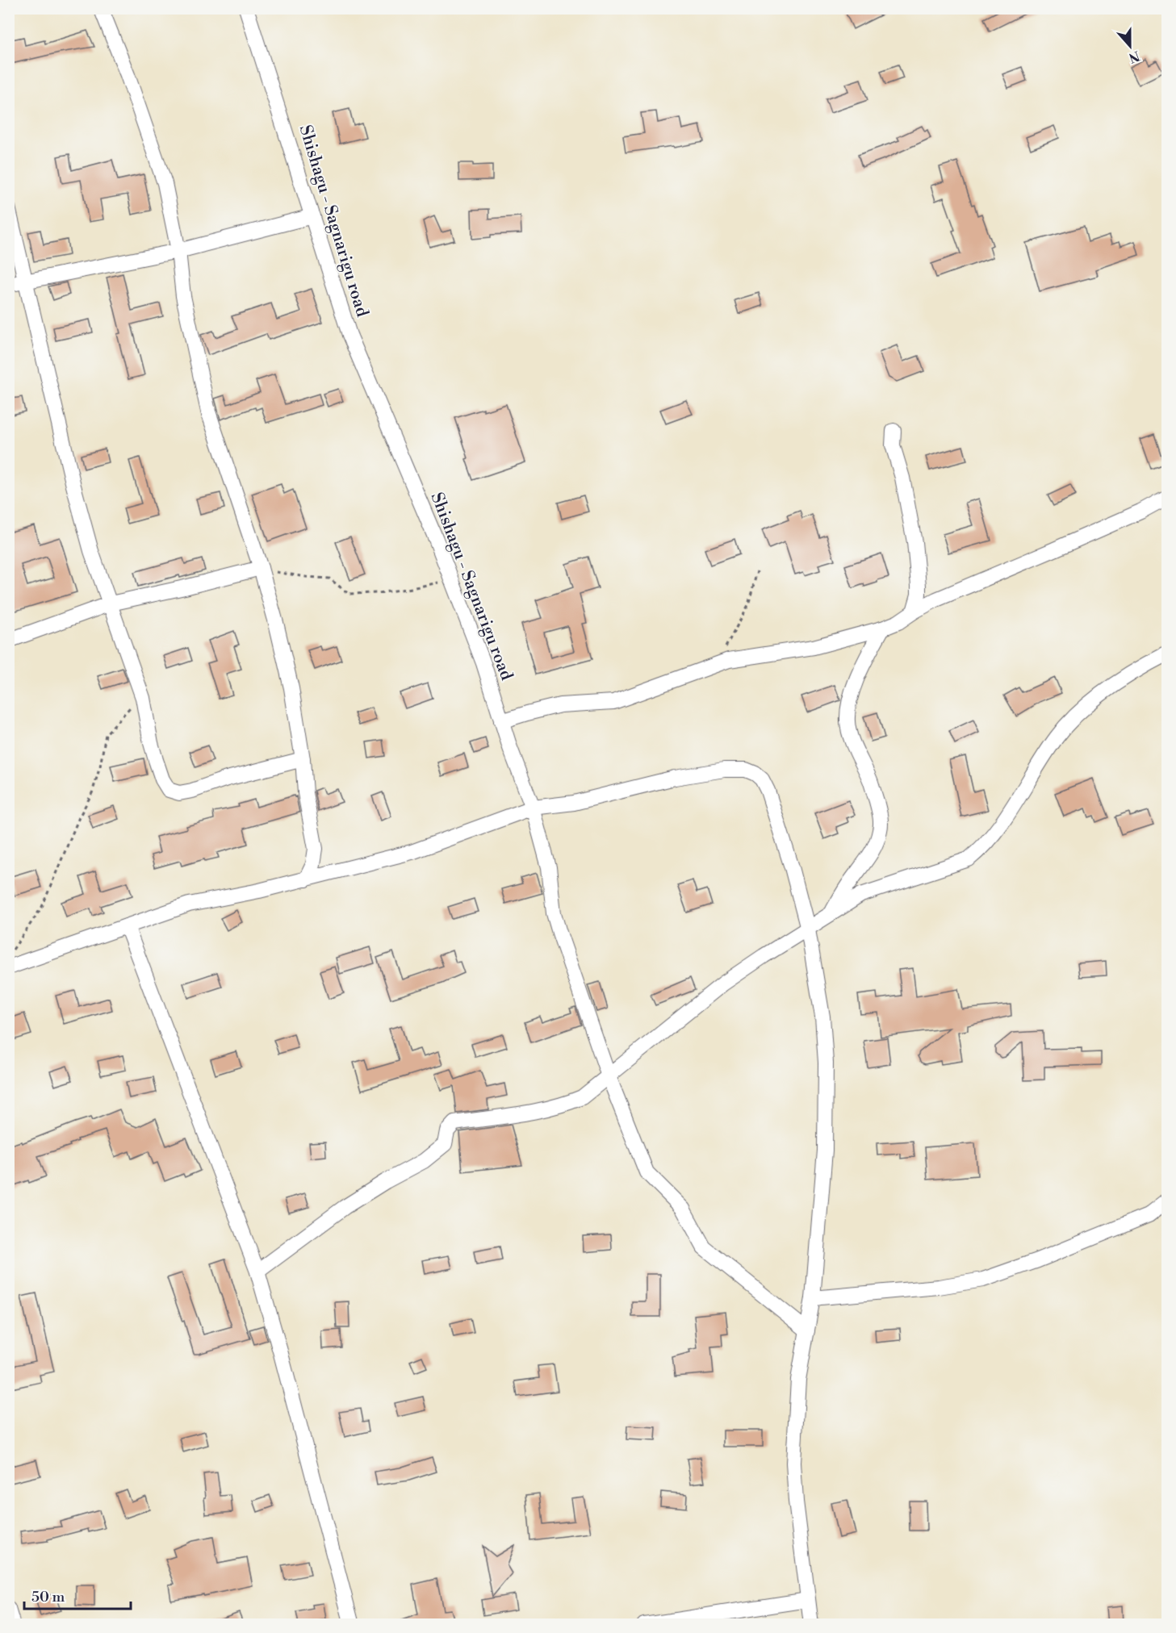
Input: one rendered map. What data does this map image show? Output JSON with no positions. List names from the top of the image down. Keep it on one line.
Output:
{"streets":{"street":["Shishagu - Sagnarigu road"]},"scale_bar":"50 m","north":"bottom"}
